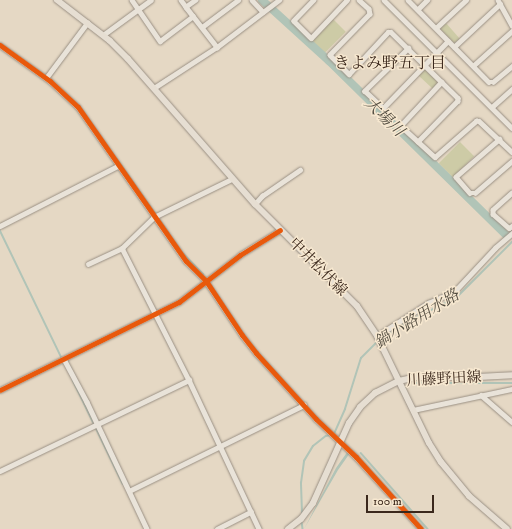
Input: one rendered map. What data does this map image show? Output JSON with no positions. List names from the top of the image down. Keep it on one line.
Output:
{"streets":{"main road":["中井松伏線","川藤野田線"]},"crossings":[["中井松伏線","川藤野田線"]],"districts":["きよみ野五丁目"],"water":["大場川","鍋小路用水路"],"scale_bar":"100 m"}
